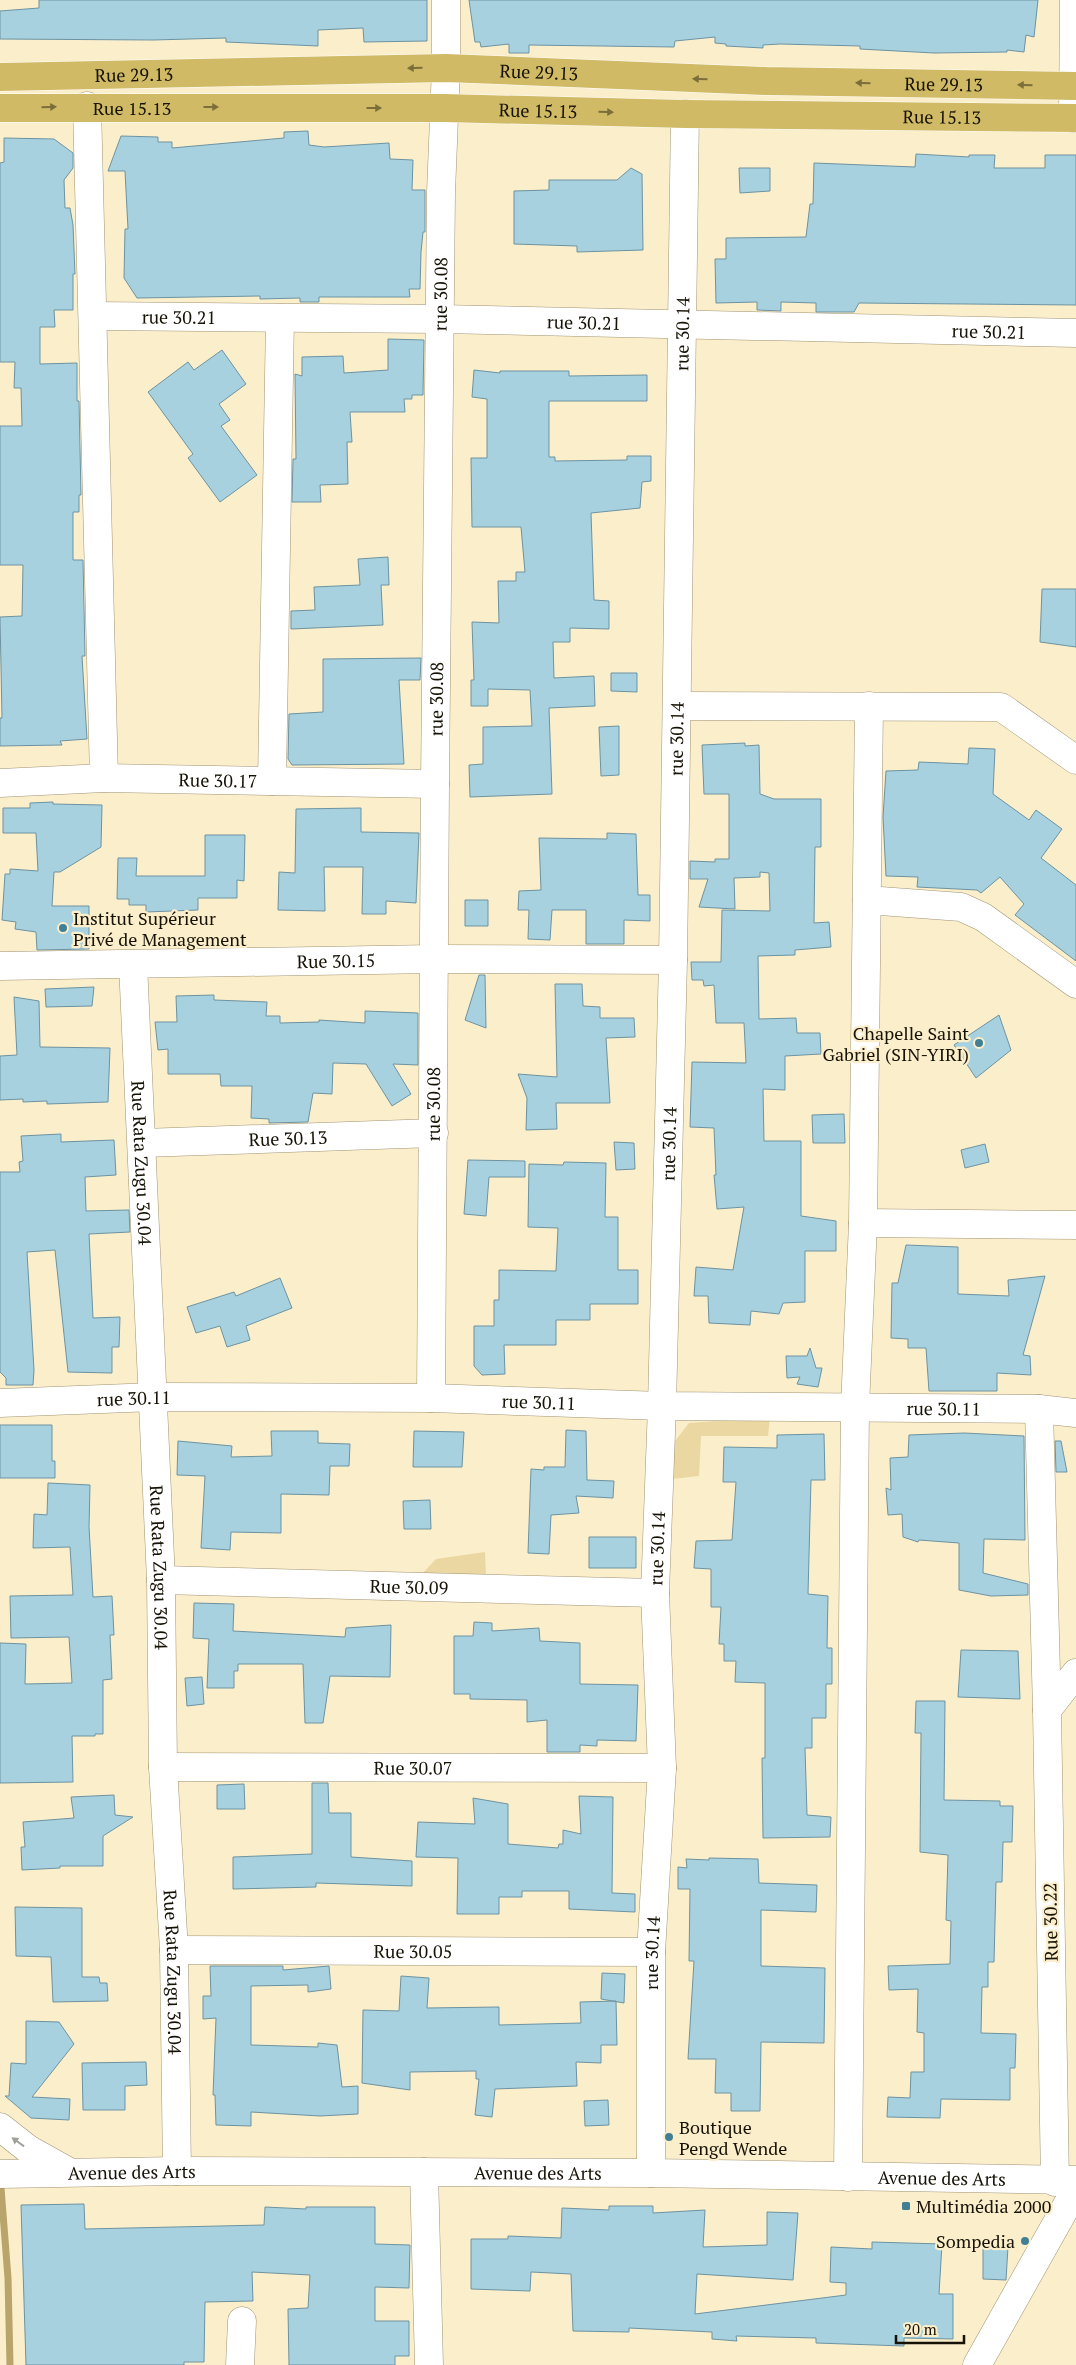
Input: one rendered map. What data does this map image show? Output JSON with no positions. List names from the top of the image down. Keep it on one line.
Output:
{"streets":{"main road":["Rue 29.13","Rue 15.13"],"street":["rue 30.08","rue 30.21","rue 30.14","Rue 30.17","Rue 30.15","Rue 30.13","Rue Rata Zugu 30.04","rue 30.11","Rue 30.09","Rue 30.07","Rue 30.22","Rue 30.05","Avenue des Arts"]},"crossings":[["Rue 29.13","rue 30.08"],["Rue 15.13","rue 30.08"],["Rue 15.13","rue 30.14"],["rue 30.08","rue 30.21"],["rue 30.08","Rue 30.17"],["rue 30.08","Rue 30.15"],["rue 30.08","Rue 30.13"],["rue 30.08","rue 30.11"],["rue 30.21","rue 30.14"],["rue 30.14","Rue 30.15"],["rue 30.14","rue 30.11"],["rue 30.14","Rue 30.09"],["rue 30.14","Rue 30.07"],["rue 30.14","Rue 30.05"],["rue 30.14","Avenue des Arts"],["Rue 30.15","Rue Rata Zugu 30.04"],["Rue 30.13","Rue Rata Zugu 30.04"],["Rue Rata Zugu 30.04","rue 30.11"],["Rue Rata Zugu 30.04","Rue 30.09"],["Rue Rata Zugu 30.04","Rue 30.07"],["Rue Rata Zugu 30.04","Rue 30.05"],["Rue Rata Zugu 30.04","Avenue des Arts"],["rue 30.11","Rue 30.22"],["Rue 30.22","Avenue des Arts"]],"one_way":["Rue 29.13","Rue 15.13"],"places":{"other":["Institut Supérieur Privé de Management","Chapelle Saint Gabriel (SIN-YIRI)","Boutique Pengd Wende","Sompedia"],"transit":["Multimédia 2000"]},"scale_bar":"20 m"}
